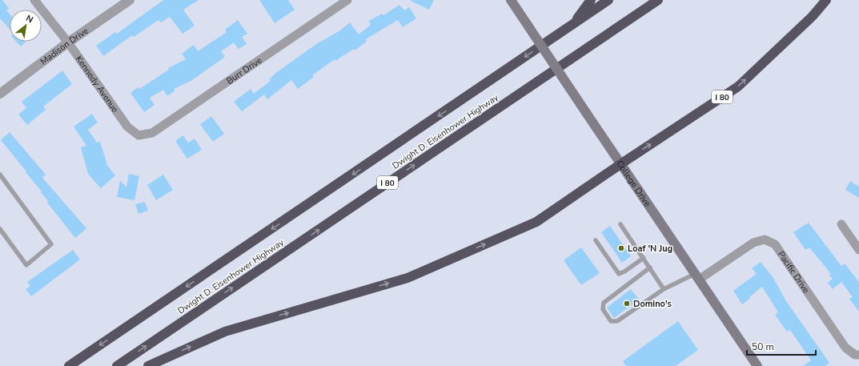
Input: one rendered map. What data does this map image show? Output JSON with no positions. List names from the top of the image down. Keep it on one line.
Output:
{"streets":{"highway":["I 80","Dwight D. Eisenhower Highway"],"main road":["College Drive"],"street":["Madison Drive","Burr Drive","Kennedy Avenue","Pacific Drive"]},"crossings":[["Madison Drive","Kennedy Avenue"],["Burr Drive","Kennedy Avenue"],["I 80","College Drive"],["College Drive","Pacific Drive"]],"places":["Loaf 'N Jug","Domino's"],"scale_bar":"50 m","north":"top right"}
